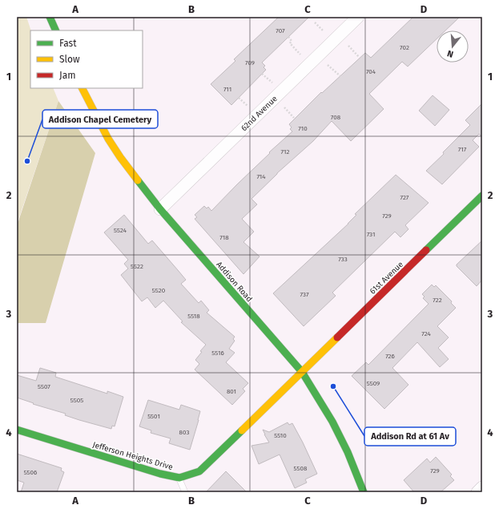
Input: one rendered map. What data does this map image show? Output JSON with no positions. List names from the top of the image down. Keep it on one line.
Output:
{"streets":{"street":["62nd Avenue","61st Avenue","Addison Road","Jefferson Heights Drive"]},"crossings":[["62nd Avenue","Addison Road"],["61st Avenue","Addison Road"],["61st Avenue","Jefferson Heights Drive"],["Addison Road","Jefferson Heights Drive"]],"places":["Addison Chapel Cemetery","Addison Rd at 61 Av"],"house_numbers":["707","702","709","704","711","708","710","717","712","714","727","729","5524","731","718","733","5522","5520","737","722","5518","724","5516","726","5509","5507","801","5505","5501","803","5510","5508","729","5506"],"legend":["Fast","Slow","Jam"],"north":"bottom","grid":{"columns":["A","B","C","D"],"rows":["1","2","3","4"]}}
